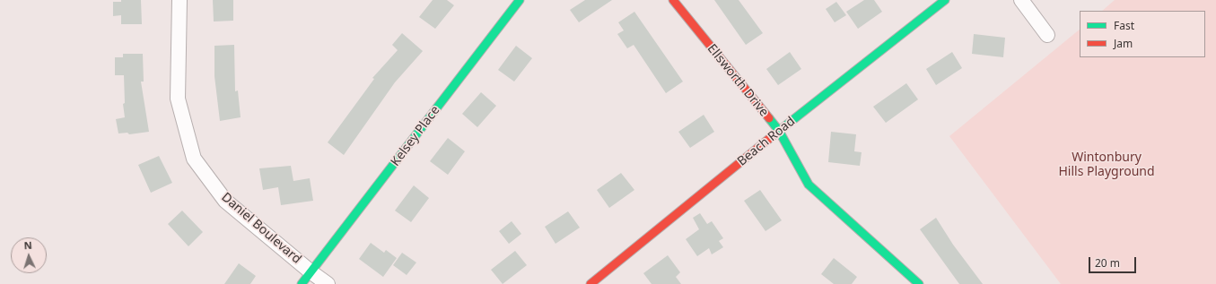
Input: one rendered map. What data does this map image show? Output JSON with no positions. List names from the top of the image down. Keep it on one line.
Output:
{"streets":{"street":["Ellsworth Drive","Kelsey Place","Beach Road","Daniel Boulevard"]},"crossings":[["Ellsworth Drive","Beach Road"],["Kelsey Place","Daniel Boulevard"]],"parks":["Wintonbury Hills Playground"],"legend":["Fast","Jam"],"scale_bar":"20 m","north":"top"}
